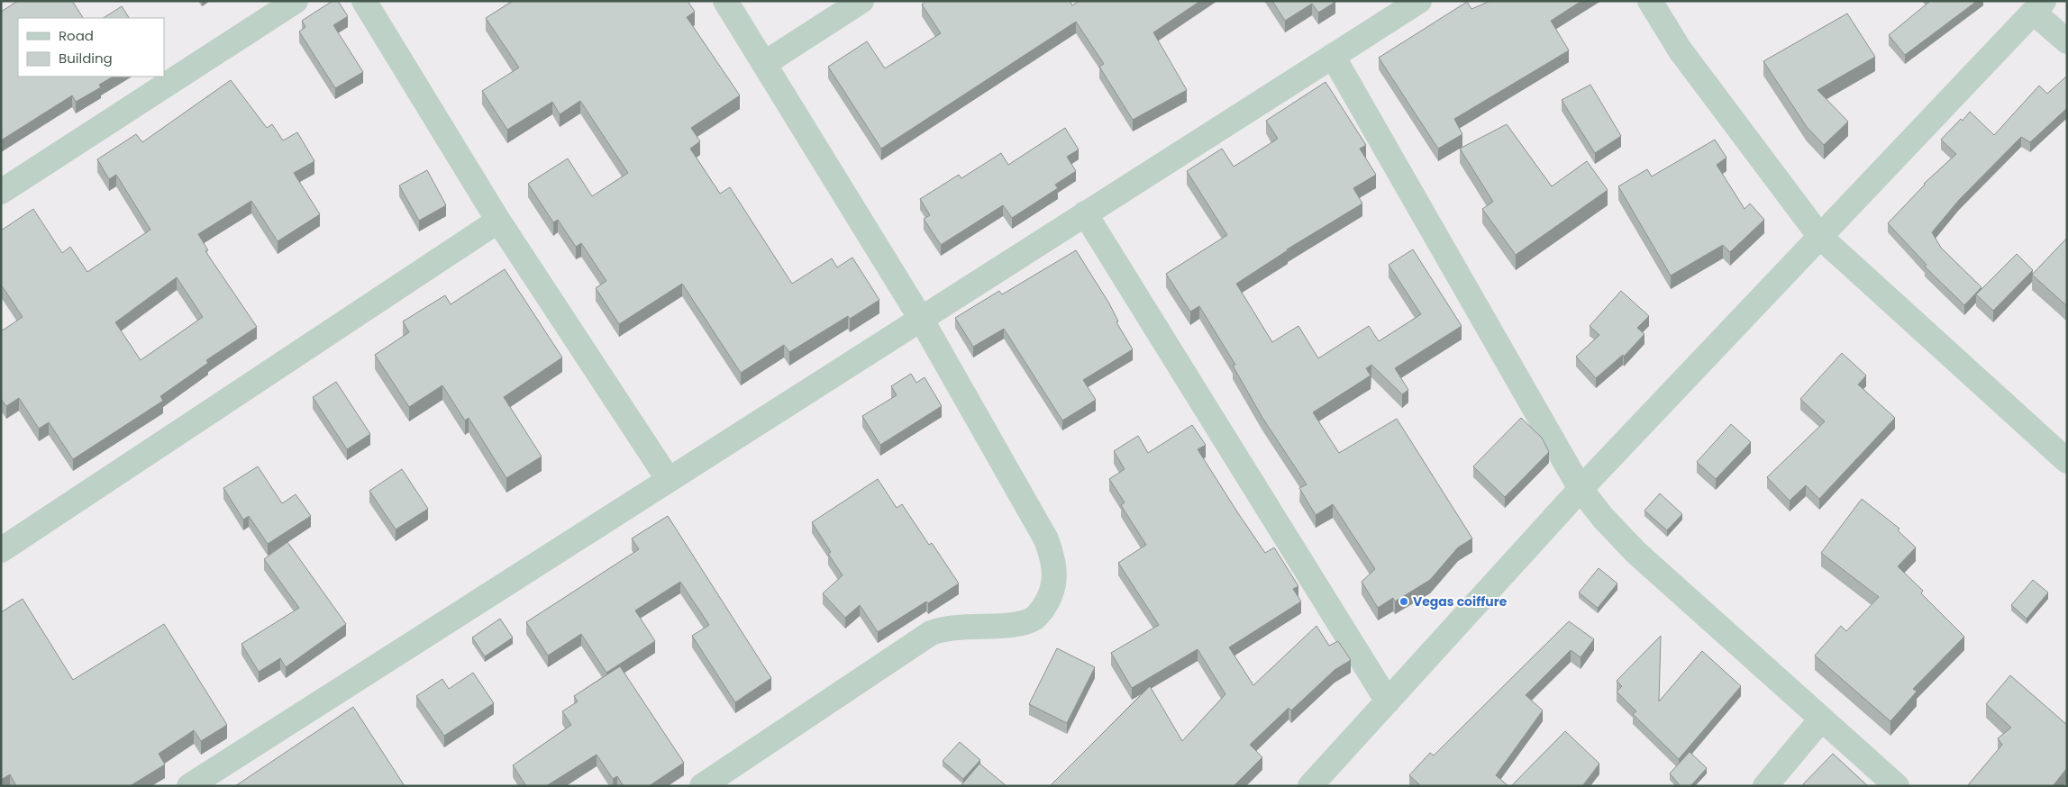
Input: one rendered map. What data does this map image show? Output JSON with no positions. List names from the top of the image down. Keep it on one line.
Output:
{"places":["Vegas coiffure"],"legend":["Road","Building"]}
